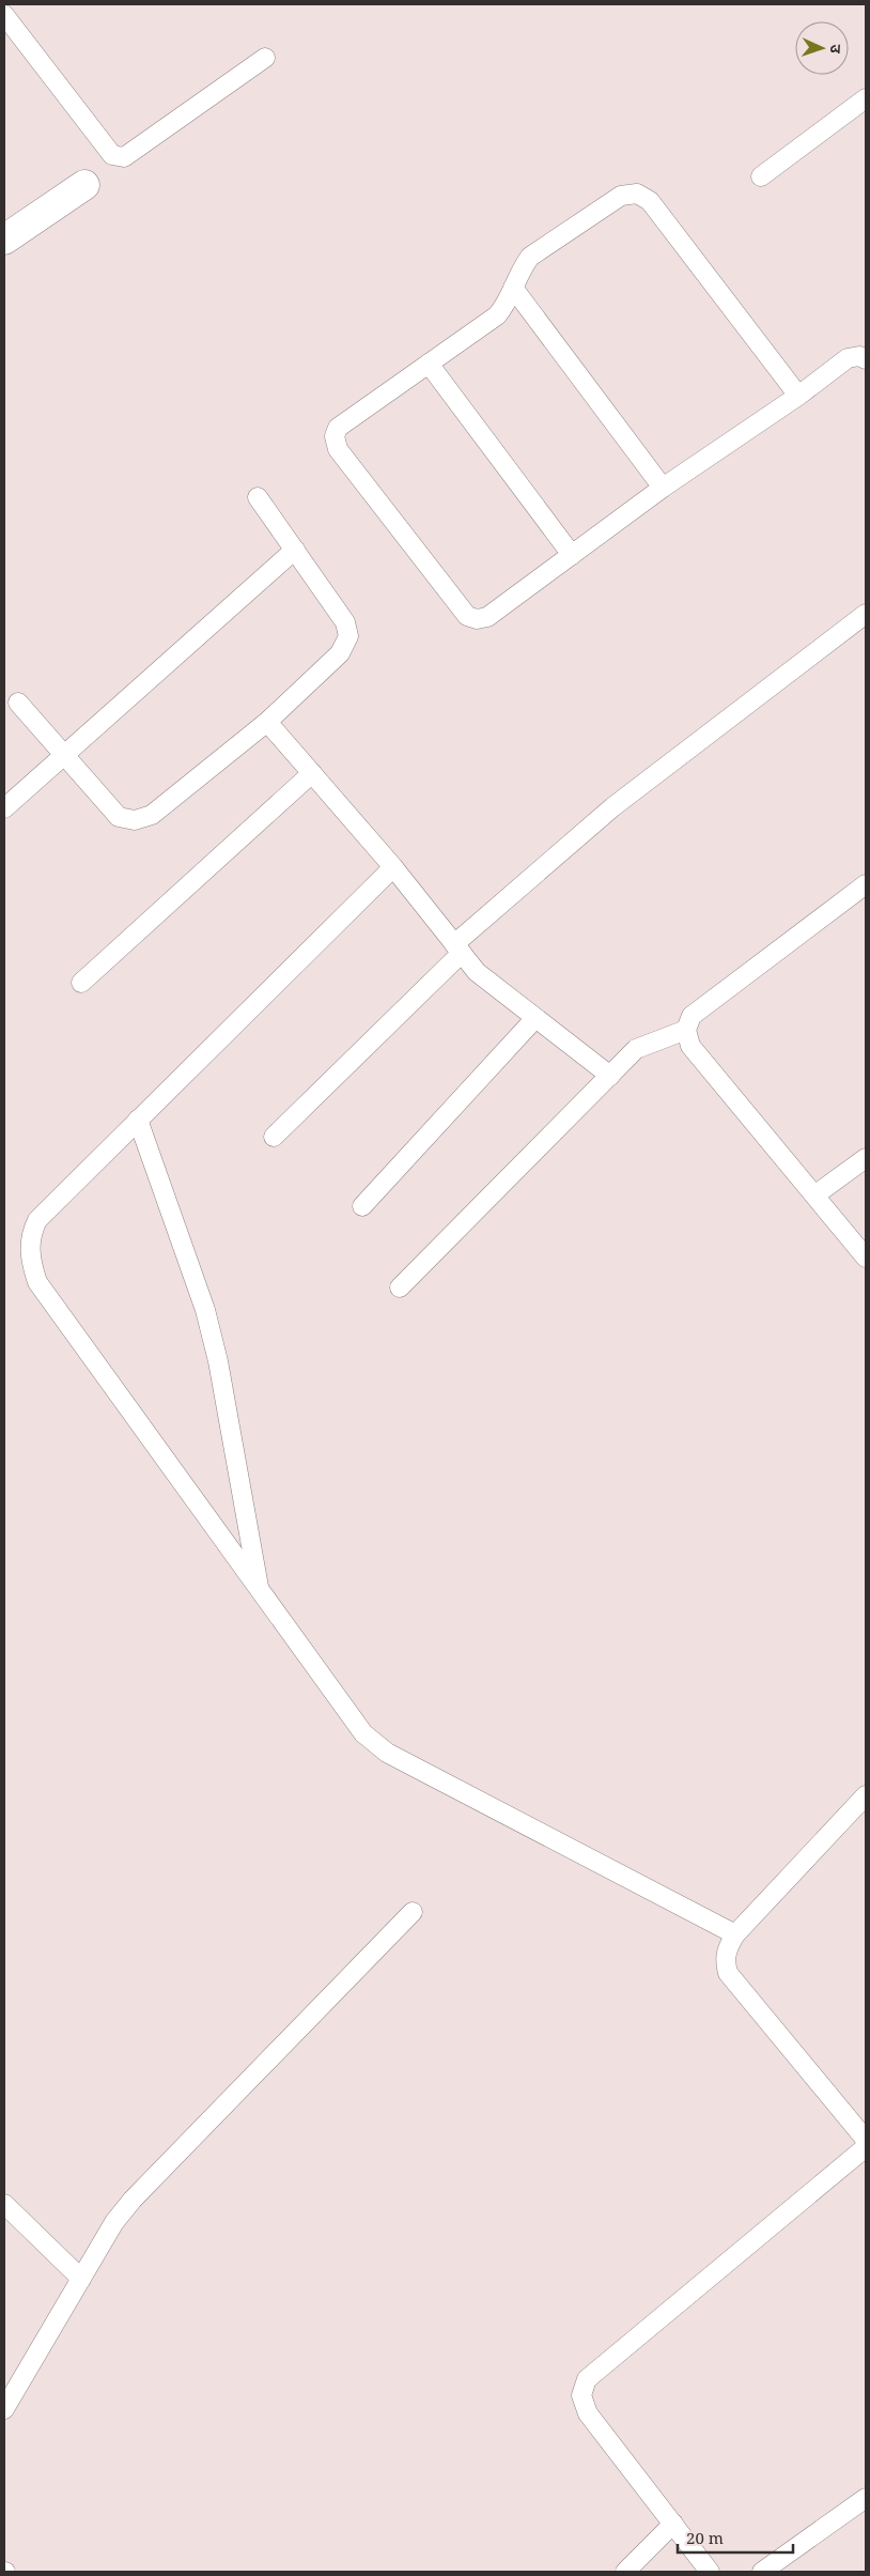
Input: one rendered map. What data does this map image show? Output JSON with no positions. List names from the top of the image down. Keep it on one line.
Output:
{"scale_bar":"20 m","north":"right"}
